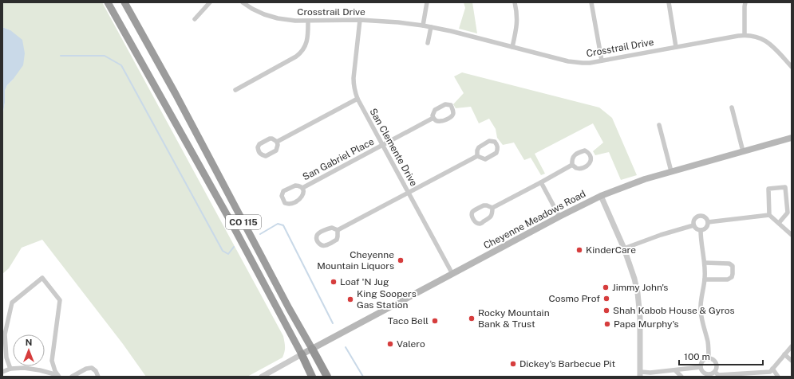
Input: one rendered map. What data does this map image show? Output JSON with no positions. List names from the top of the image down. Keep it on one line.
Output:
{"streets":{"highway":["CO 115"],"main road":["Cheyenne Meadows Road"],"street":["Crosstrail Drive","San Clemente Drive","San Gabriel Place"]},"crossings":[["Crosstrail Drive","San Clemente Drive"],["San Clemente Drive","San Gabriel Place"],["San Clemente Drive","Cheyenne Meadows Road"],["Cheyenne Meadows Road","CO 115"]],"places":["KinderCare","Cheyenne Mountain Liquors","Loaf 'N Jug","Jimmy John's","Cosmo Prof","King Soopers Gas Station","Shah Kabob House & Gyros","Rocky Mountain Bank & Trust","Taco Bell","Papa Murphy's","Valero","Dickey's Barbecue Pit"],"scale_bar":"100 m","north":"top"}
